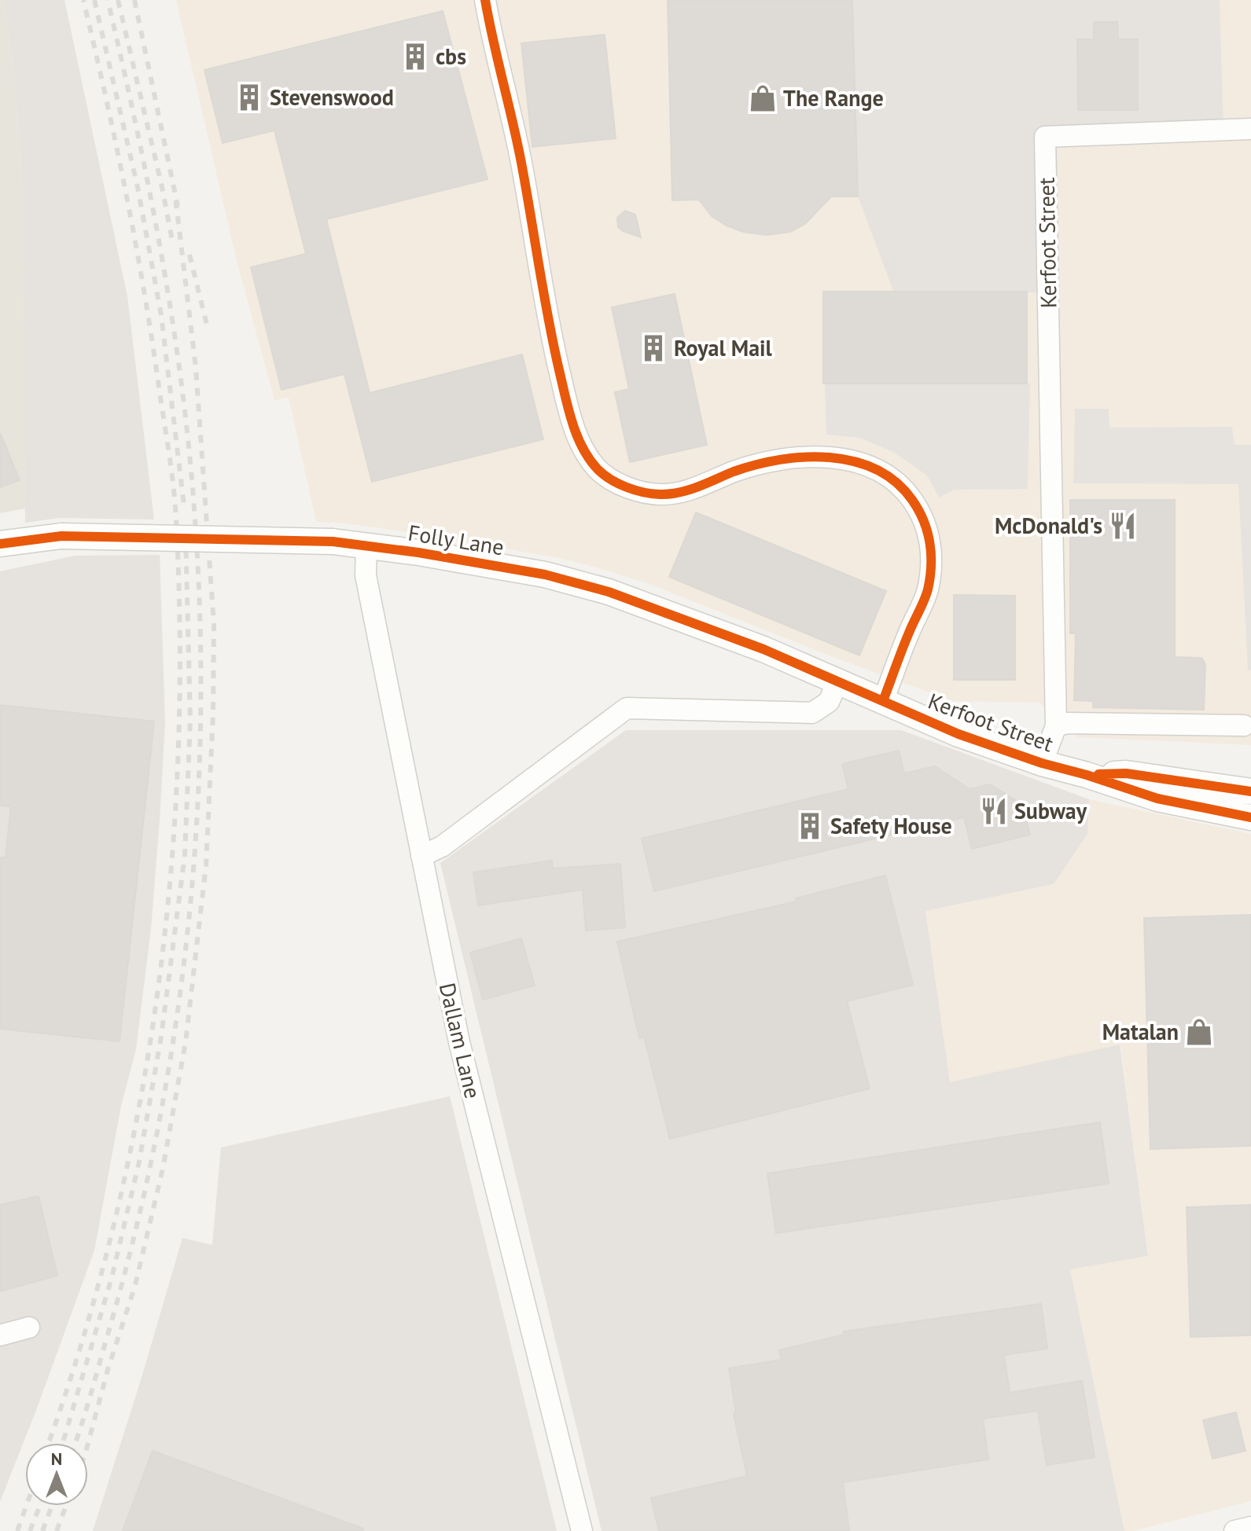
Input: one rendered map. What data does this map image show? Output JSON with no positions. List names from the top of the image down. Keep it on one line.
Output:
{"streets":{"street":["Kerfoot Street","Folly Lane","Dallam Lane"]},"crossings":[["Kerfoot Street","Folly Lane"],["Folly Lane","Dallam Lane"]],"places":{"building":["cbs","Stevenswood","Royal Mail","Safety House"],"shop":["The Range","Matalan"],"restaurant":["McDonald's","Subway"]},"north":"top"}
